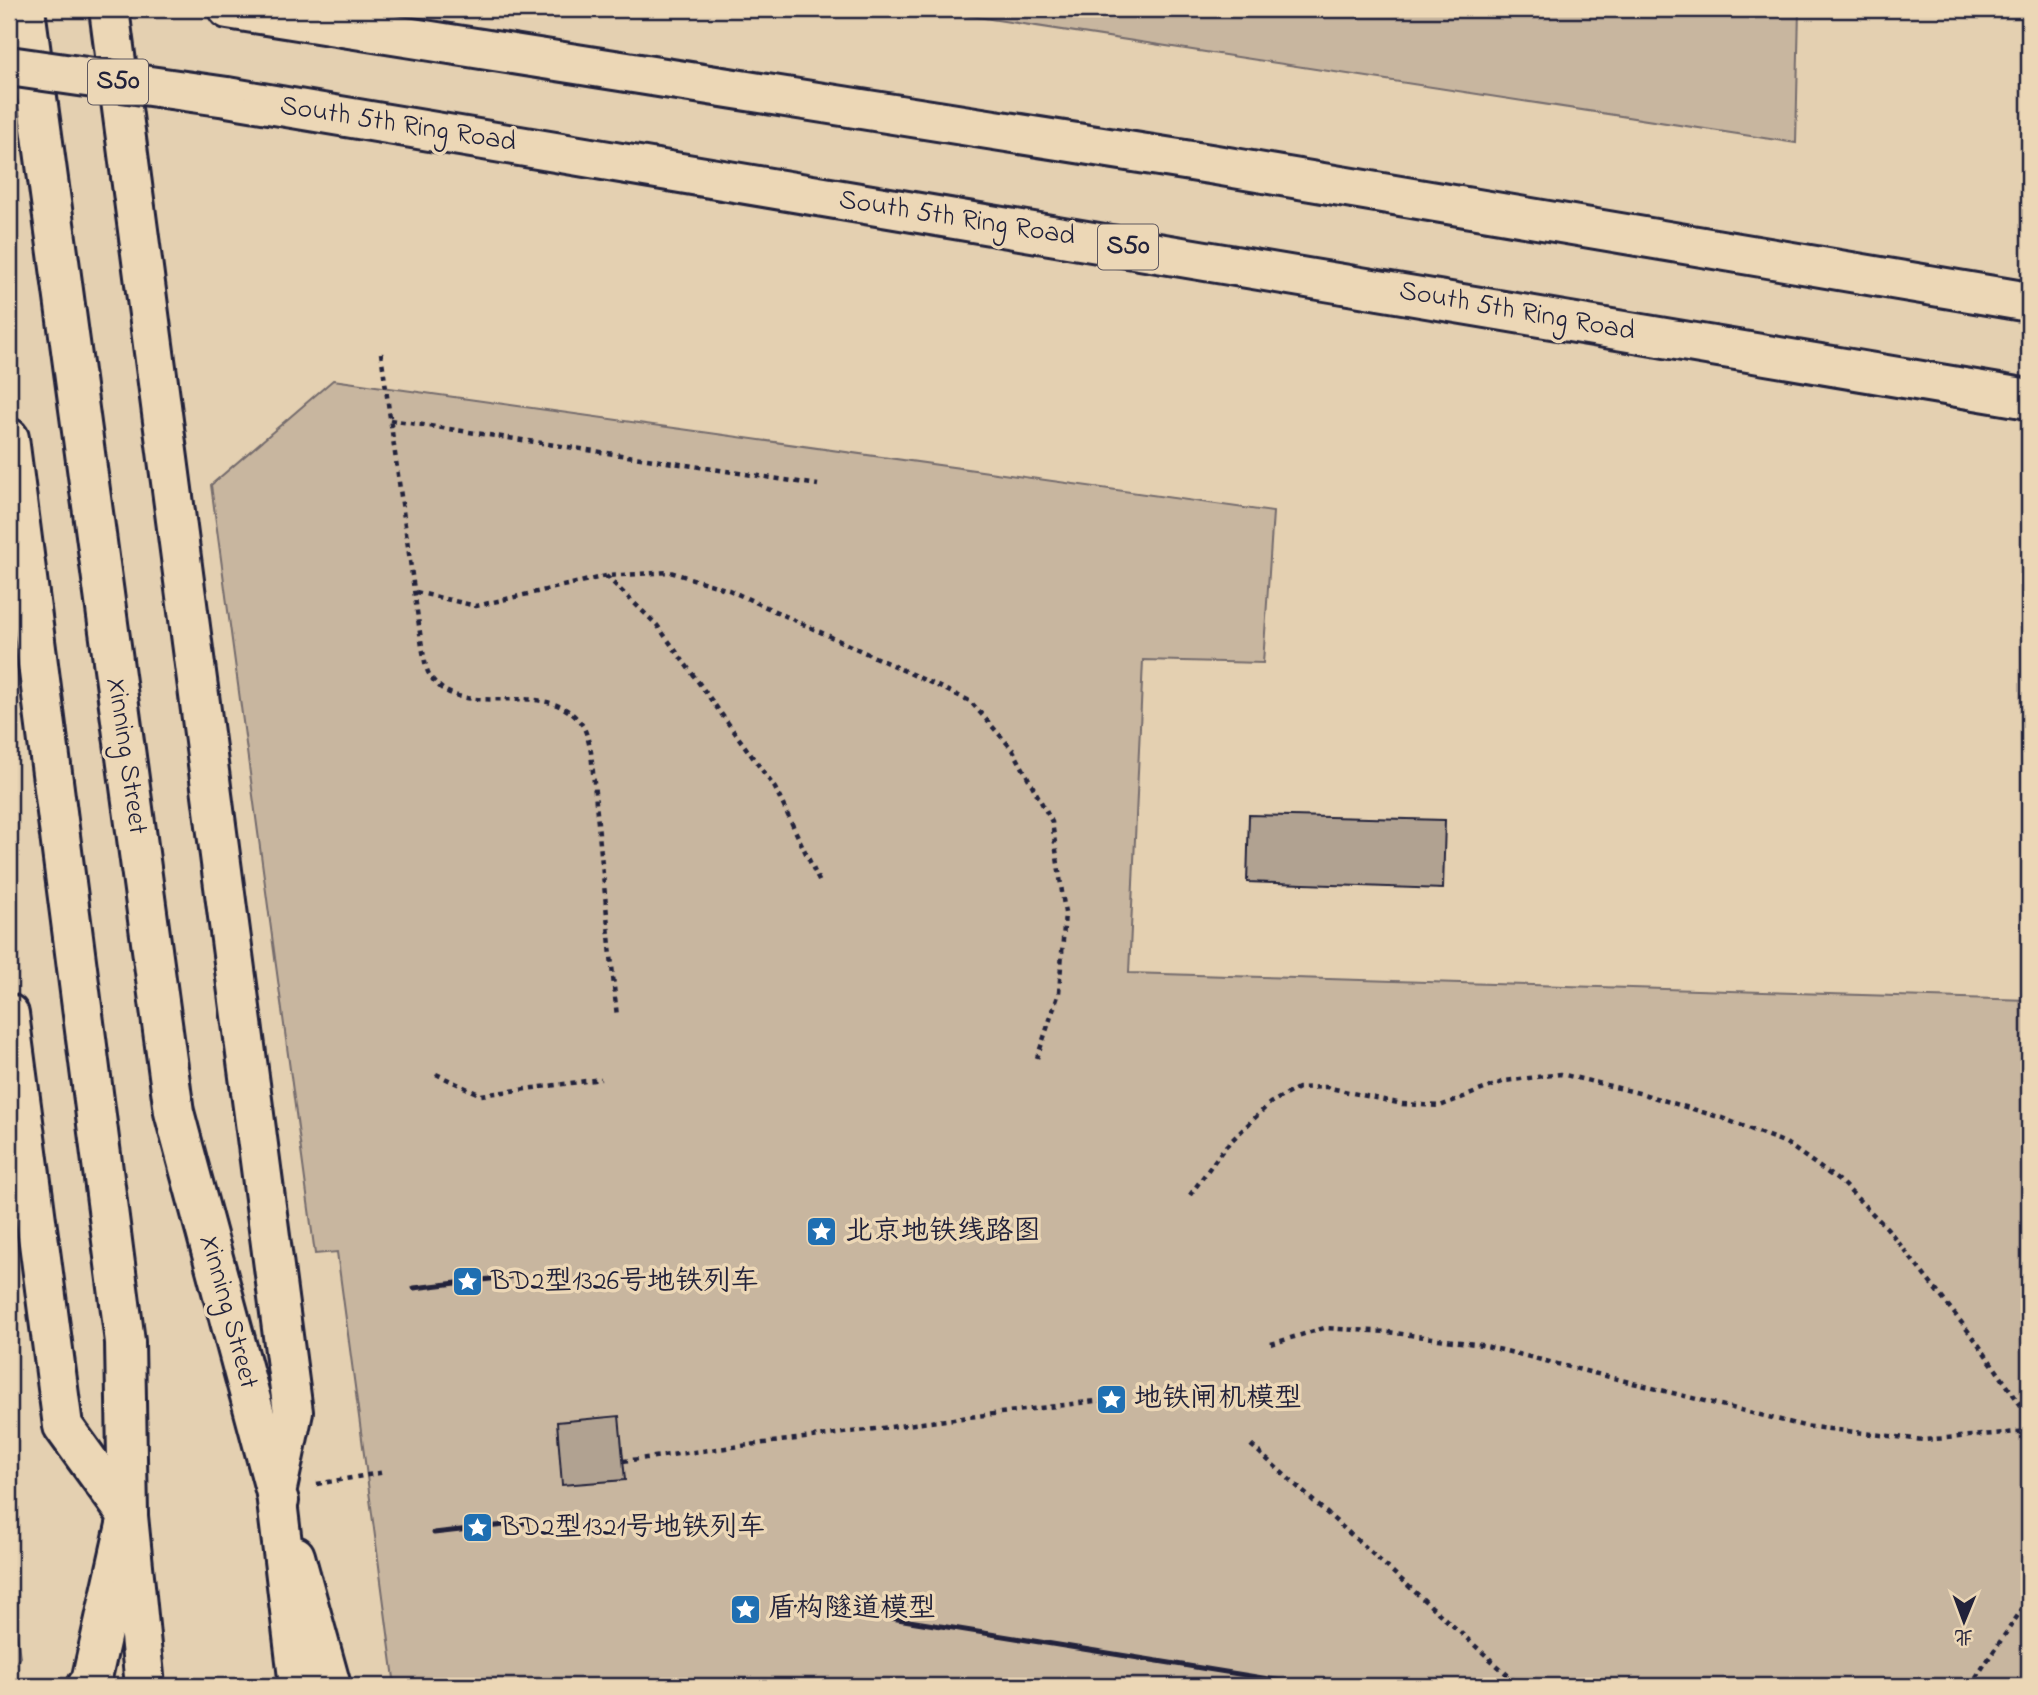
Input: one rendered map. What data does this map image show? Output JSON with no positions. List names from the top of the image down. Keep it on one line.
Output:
{"streets":{"main road":["S50","South 5th Ring Road","Xinning Street"]},"places":{"place":["北京地铁线路图","BD2型1326号地铁列车","地铁闸机模型","BD2型1321号地铁列车","盾构隧道模型"]},"north":"bottom"}
